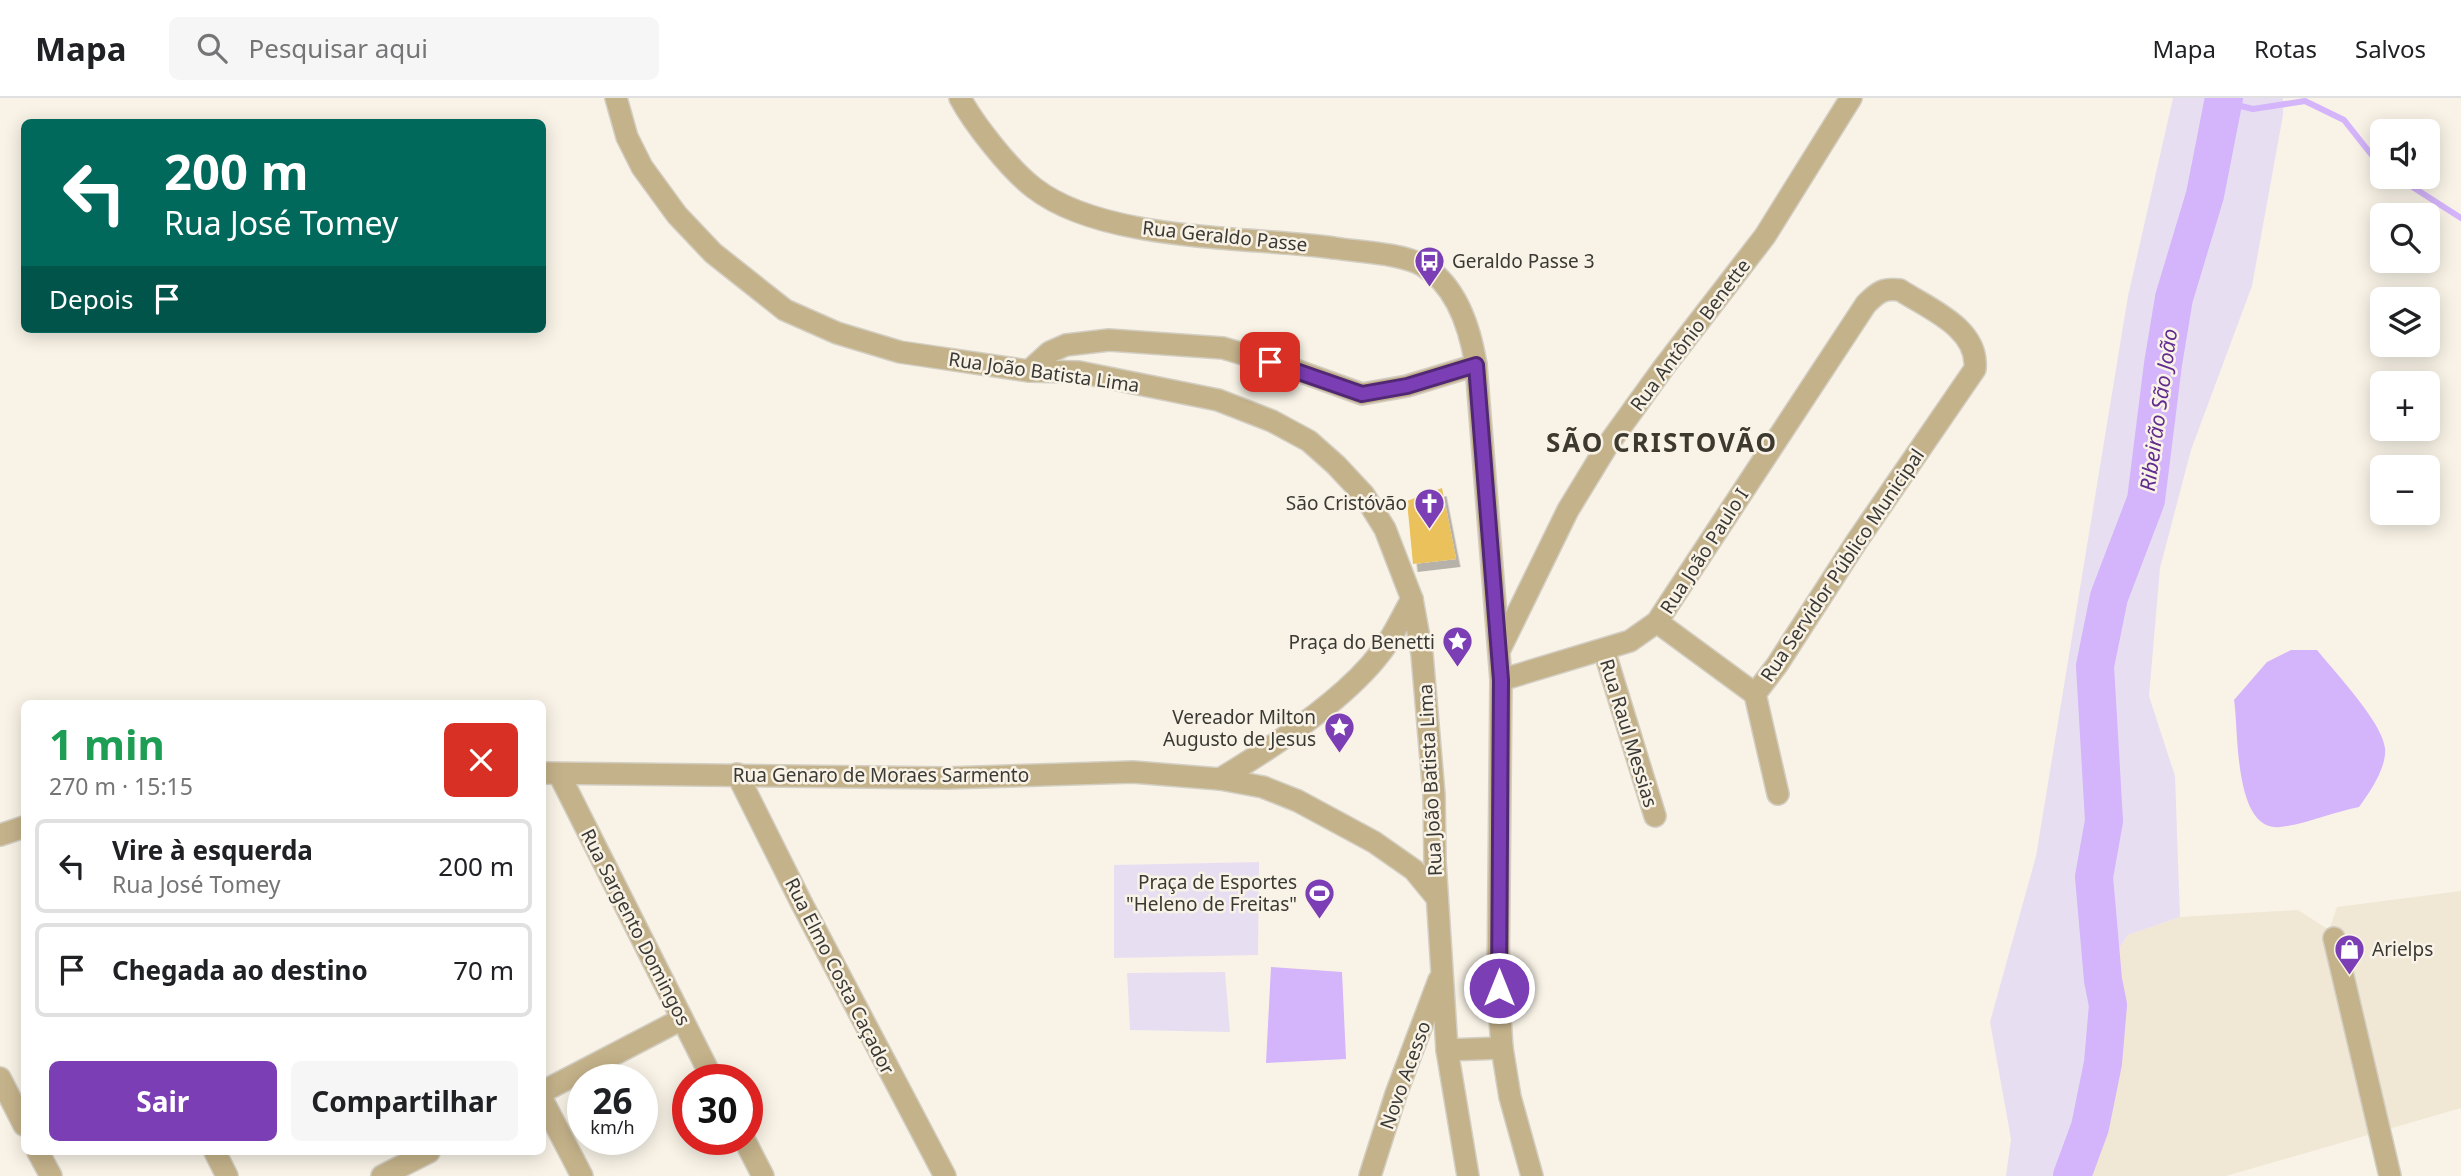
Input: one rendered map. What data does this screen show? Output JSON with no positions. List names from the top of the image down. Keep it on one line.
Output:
{"streets":{"street":["Rua Geraldo Passe","Rua Antônio Benette","Rua João Batista Lima","Rua João Paulo I","Rua Servidor Público Municipal","Rua Raul Messias","Rua Genaro de Moraes Sarmento","Rua Sargento Domingos","Rua Elmo Costa Caçador","Novo Acesso"]},"crossings":[["Rua Geraldo Passe","Rua Antônio Benette"],["Rua Geraldo Passe","Rua João Paulo I"],["Rua João Batista Lima","Rua Genaro de Moraes Sarmento"],["Rua João Batista Lima","Novo Acesso"],["Rua João Paulo I","Rua Servidor Público Municipal"],["Rua João Paulo I","Rua Raul Messias"],["Rua Genaro de Moraes Sarmento","Rua Sargento Domingos"],["Rua Genaro de Moraes Sarmento","Rua Elmo Costa Caçador"]],"districts":["SÃO CRISTOVÃO"],"water":["Ribeirão São João"],"places":{"bus stop":["Geraldo Passe 3"],"church":["São Cristóvão"],"place":["Praça do Benetti","Vereador Milton Augusto de Jesus"],"sports":["Praça de Esportes \"Heleno de Freitas\""],"shop":["Arielps"]},"page":{"header":"Mapa","search":"Pesquisar aqui","nav":["Mapa","Rotas","Salvos"],"map_buttons":["+","−"],"turn":["200 m","Rua José Tomey"],"then":"Depois","heading":["1 min","270 m · 15:15"],"list":[{"name":"Vire à esquerda","note":"Rua José Tomey","value":"200 m"},{"name":"Chegada ao destino","value":"70 m"}],"buttons":["Sair","Compartilhar"],"speed":"26 km/h","limit":"30"}}
